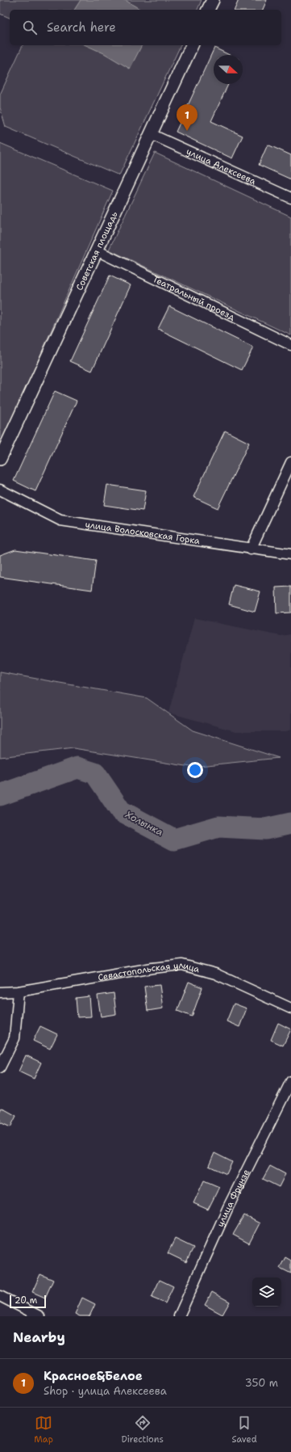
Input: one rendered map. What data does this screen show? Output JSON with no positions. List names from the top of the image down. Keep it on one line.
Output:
{"streets":{"street":["улица Алексеева","Советская площадь","Театральный проезд","улица Волосковская Горка","Севастопольская улица","улица Фрунзе"]},"crossings":[["улица Алексеева","Советская площадь"],["Советская площадь","Театральный проезд"]],"water":["Холынка"],"scale_bar":"20 m","north":"right","page":{"search":"Search here","pins":"1","scale":"20 m","heading":"Nearby","list":[{"mark":"1","name":"Красное&Белое","note":"Shop · улица Алексеева","value":"350 m"}],"nav":["Map","Directions","Saved"]}}
